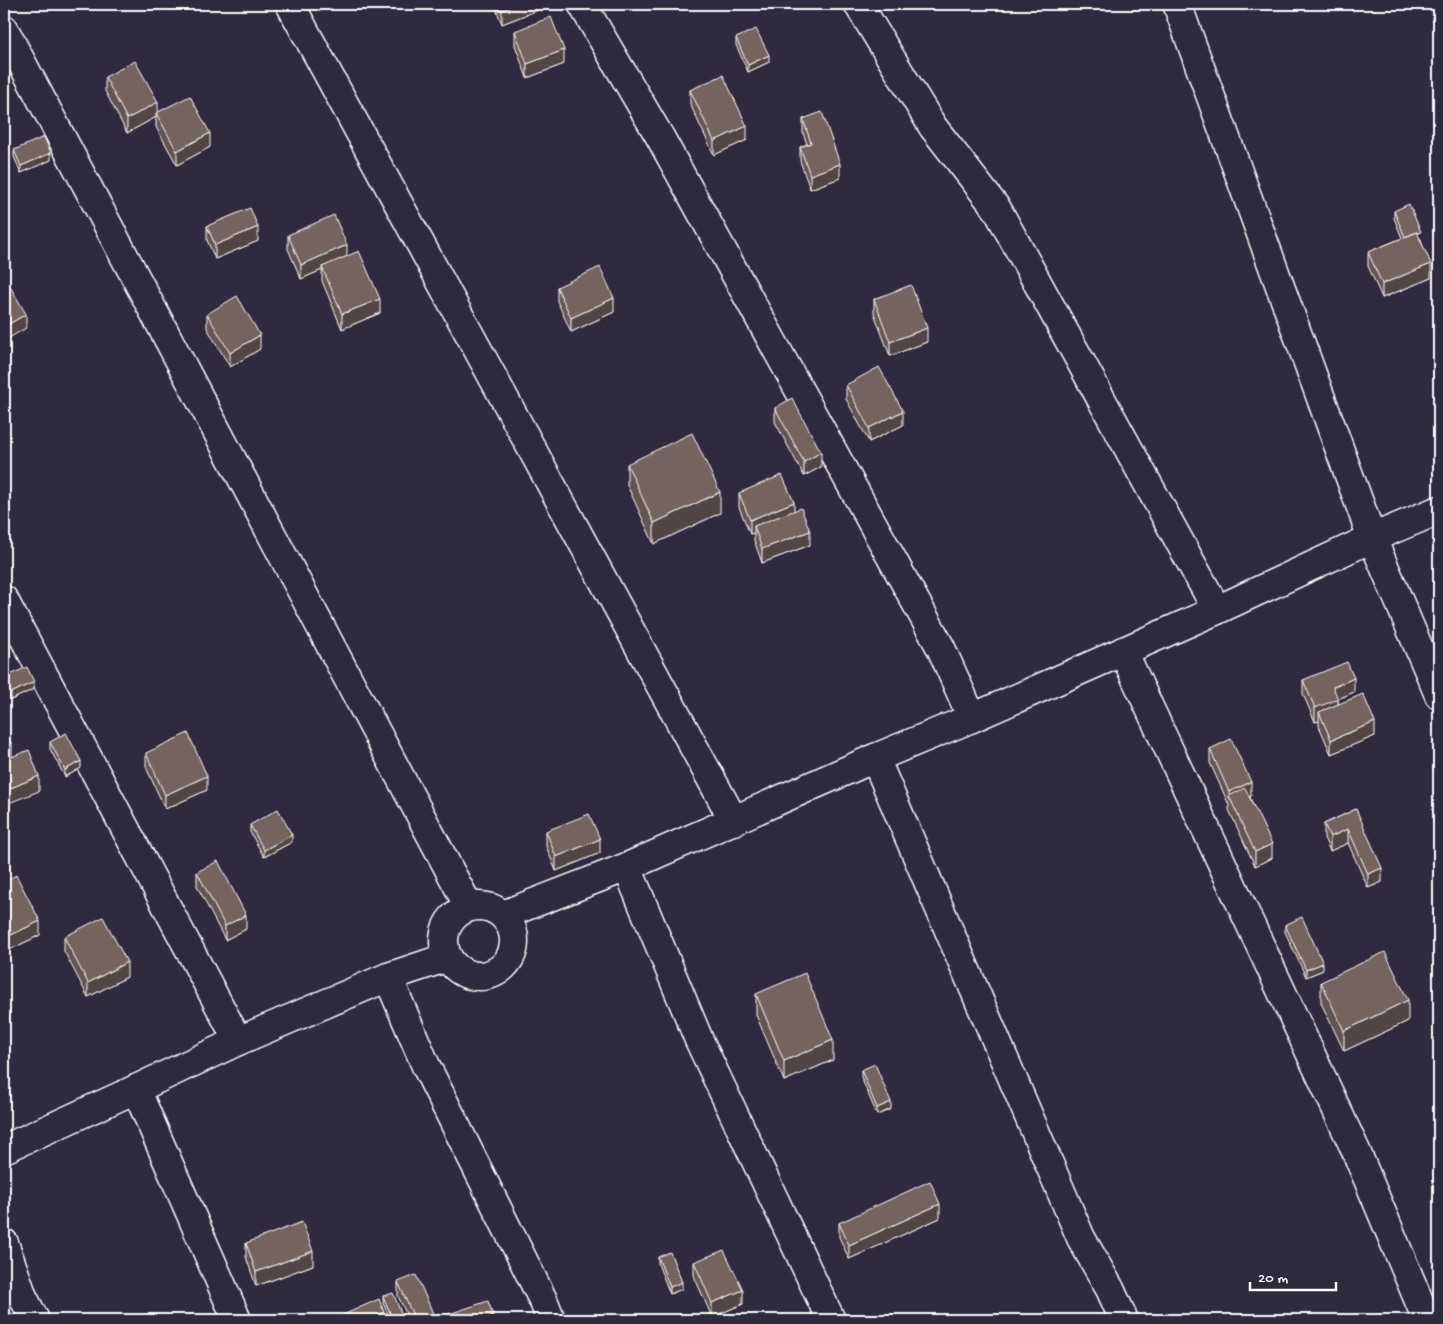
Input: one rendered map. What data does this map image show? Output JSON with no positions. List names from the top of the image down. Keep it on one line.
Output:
{"scale_bar":"20 m"}
